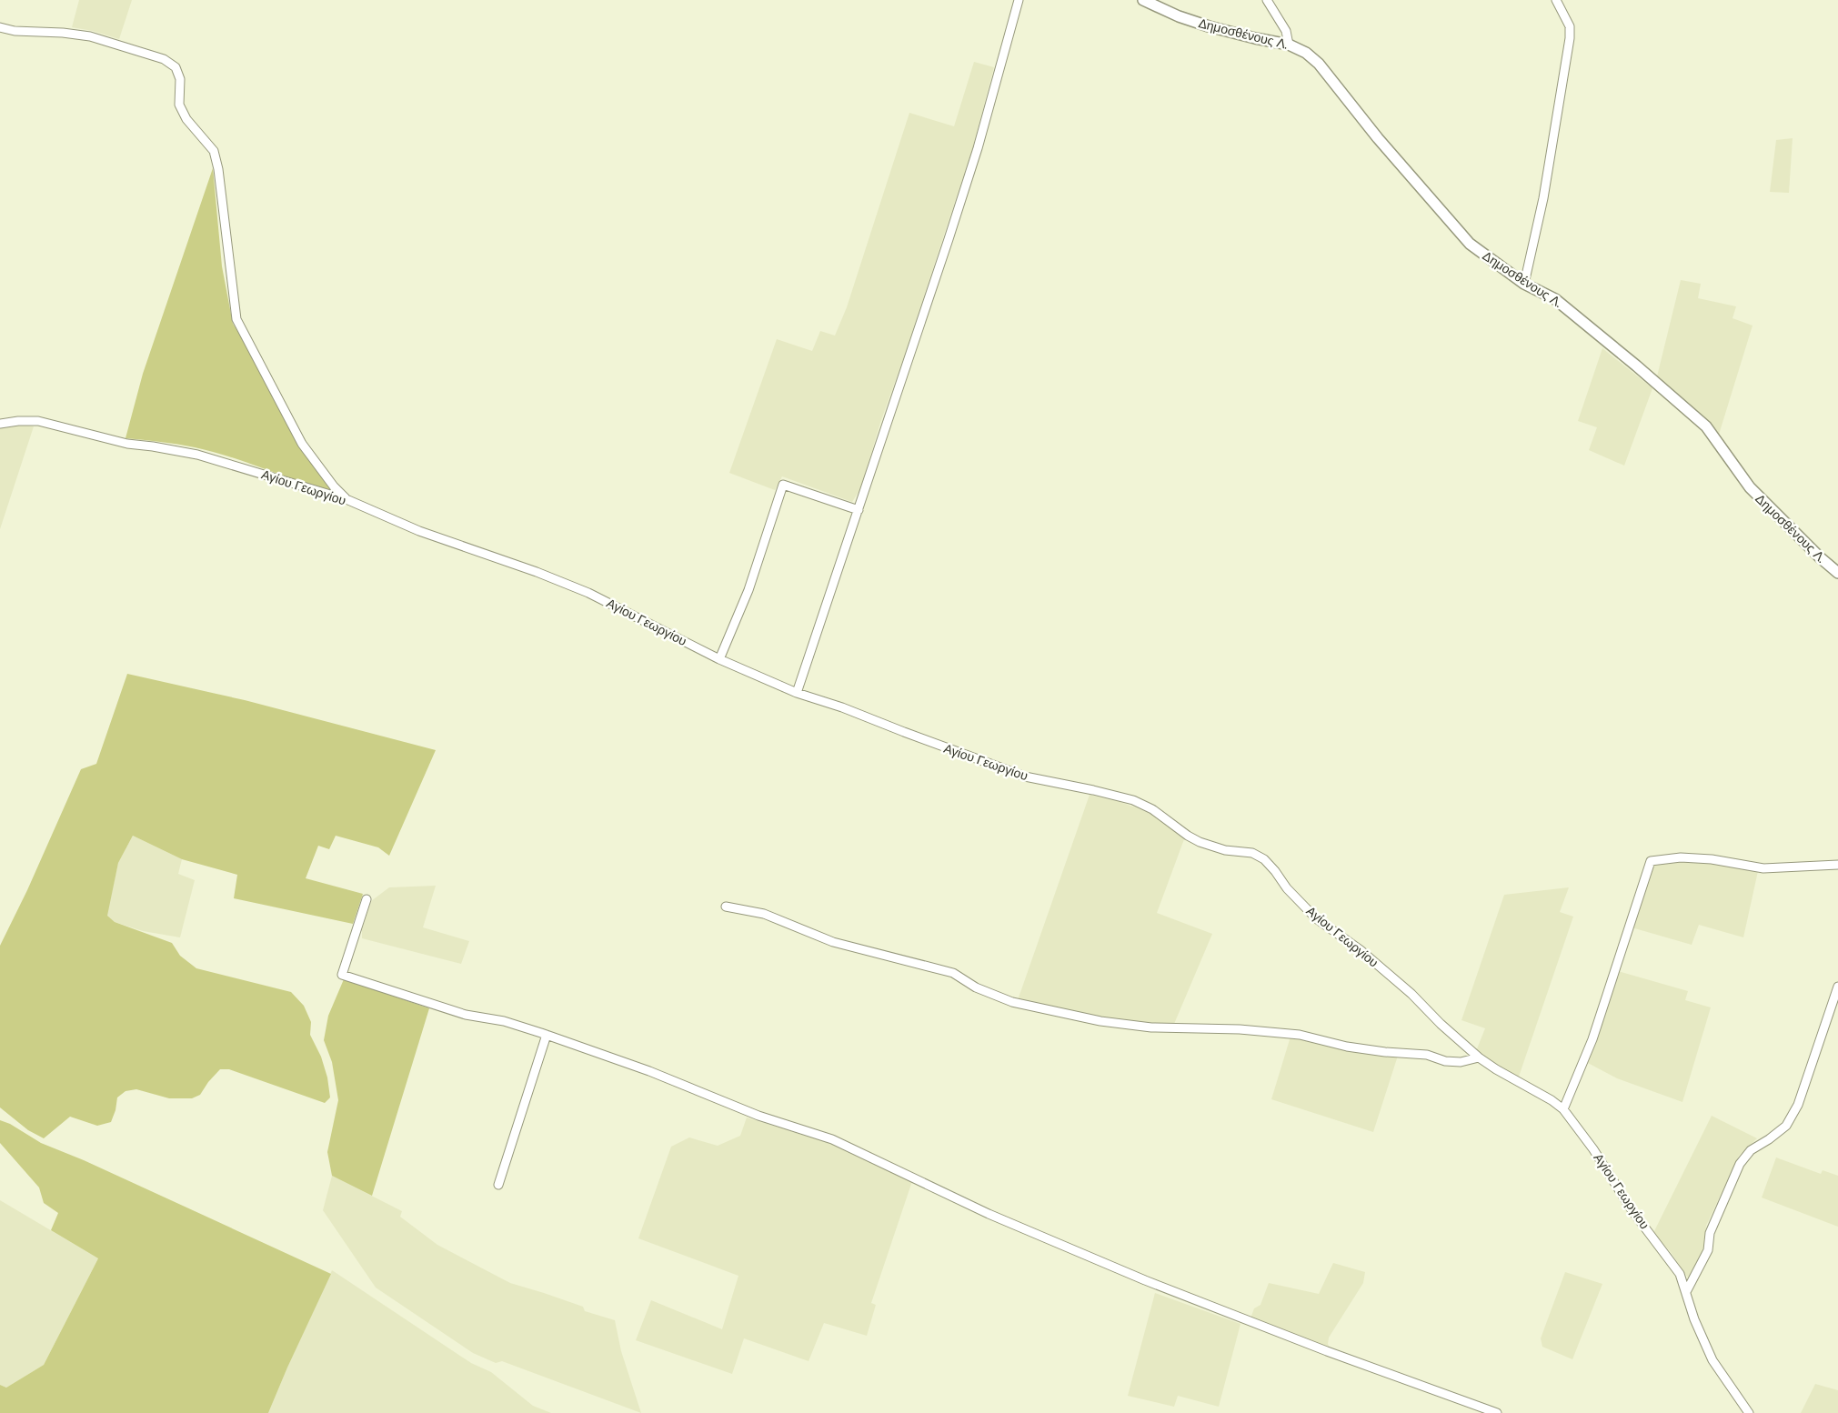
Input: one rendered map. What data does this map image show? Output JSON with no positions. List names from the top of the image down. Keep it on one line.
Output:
{"streets":{"street":["Δημοσθένους Λ.","Αγίου Γεωργίου"]}}
